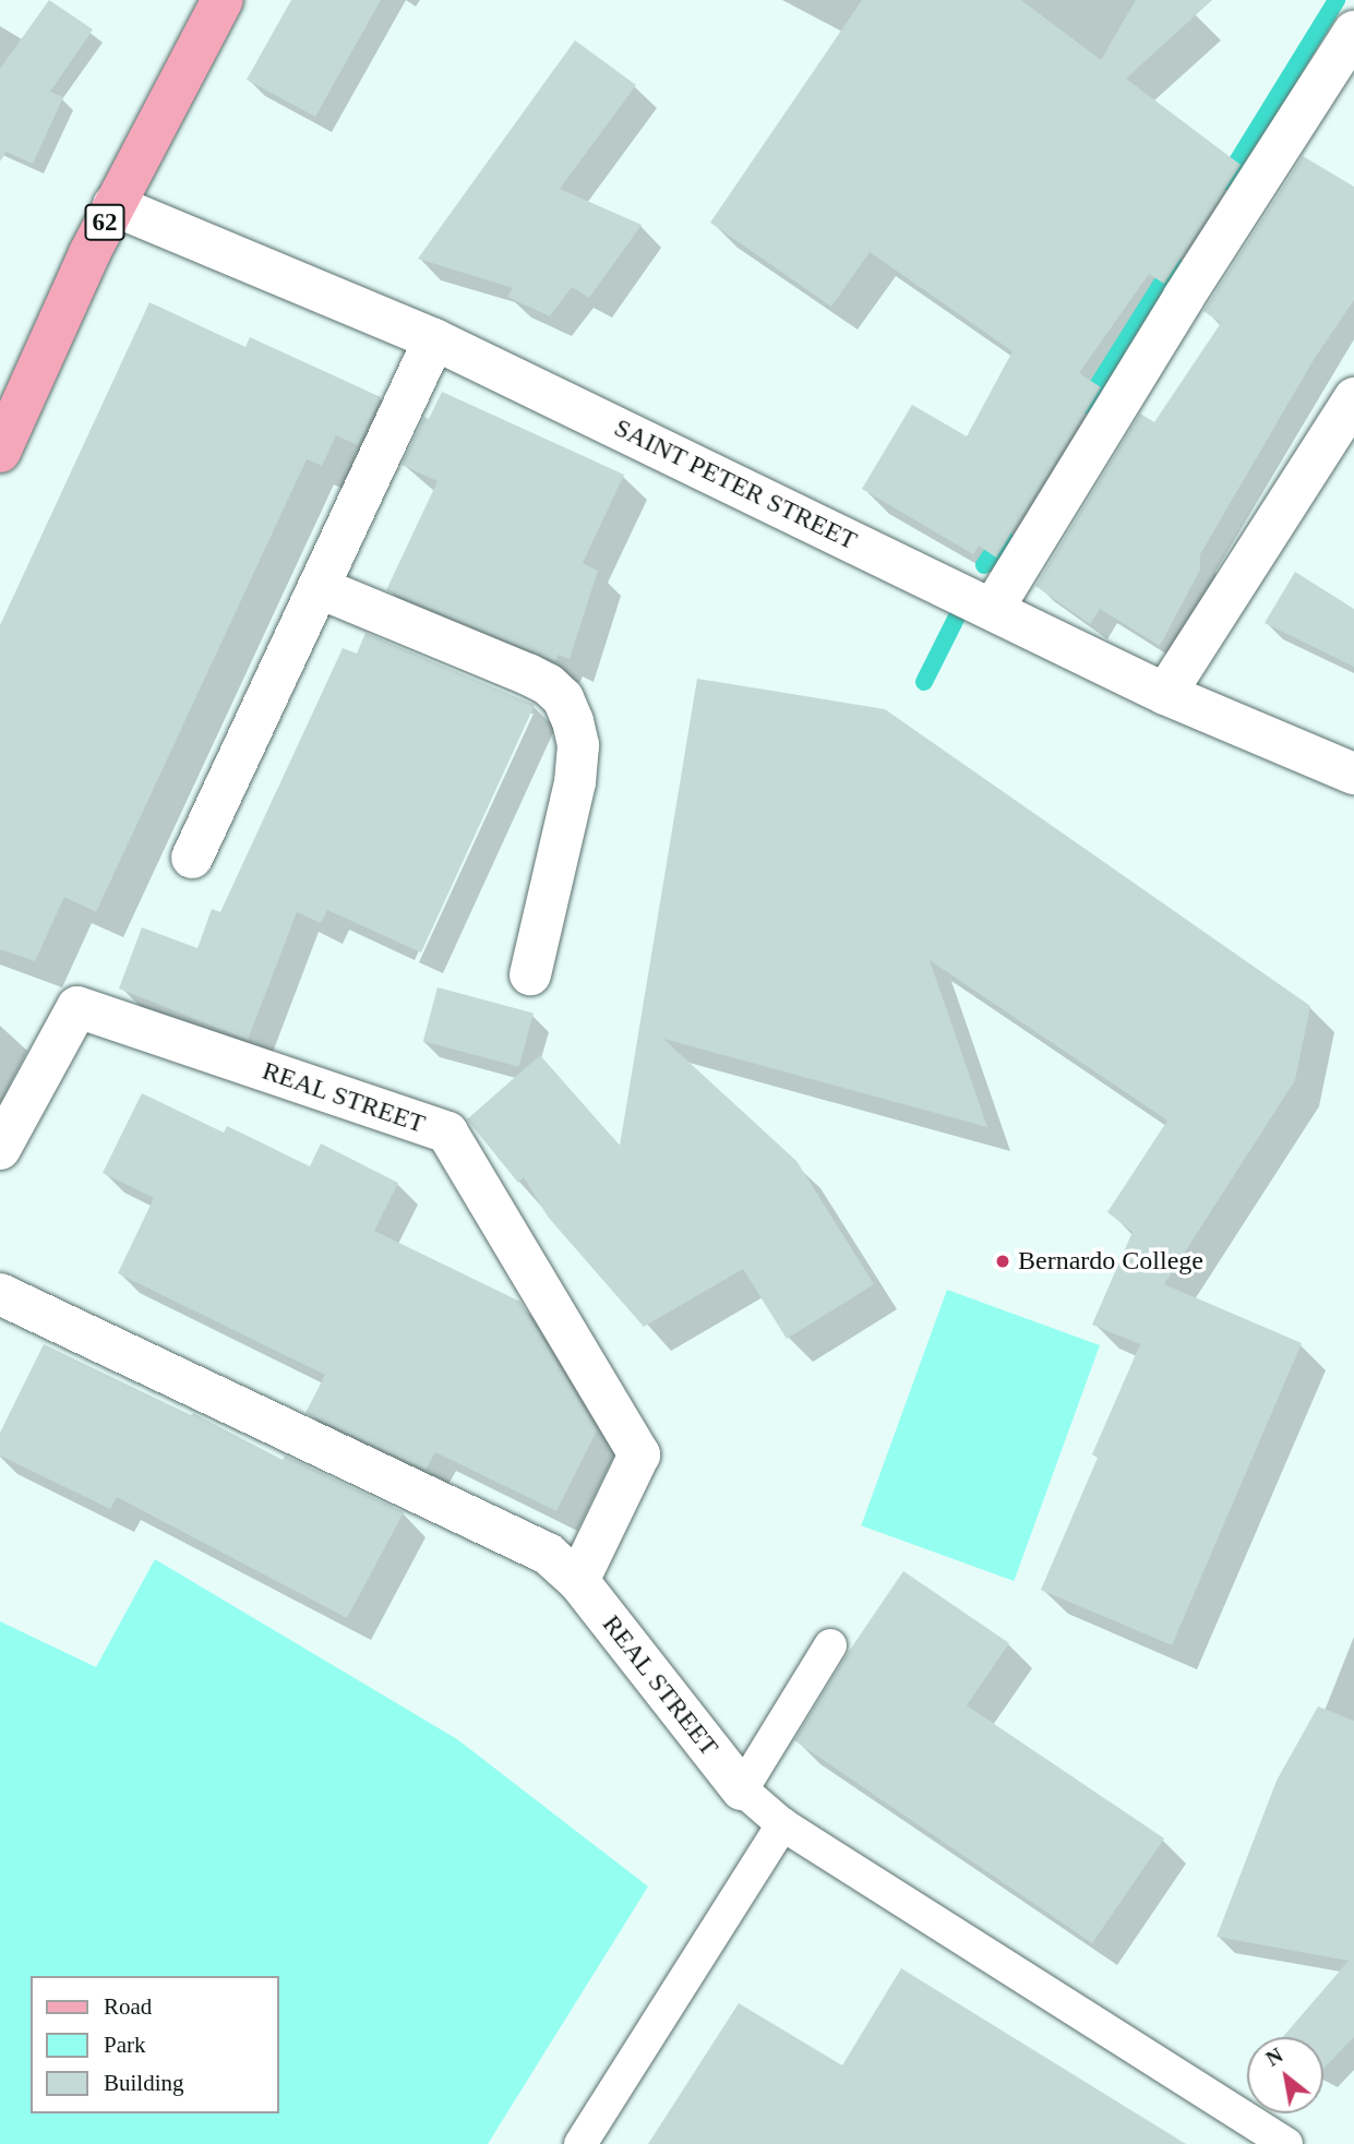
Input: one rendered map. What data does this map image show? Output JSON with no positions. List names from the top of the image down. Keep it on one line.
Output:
{"streets":{"main road":["62"],"street":["SAINT PETER STREET","REAL STREET"]},"crossings":[["62","SAINT PETER STREET"]],"places":["Bernardo College"],"legend":["Road","Park","Building"],"north":"top left"}
